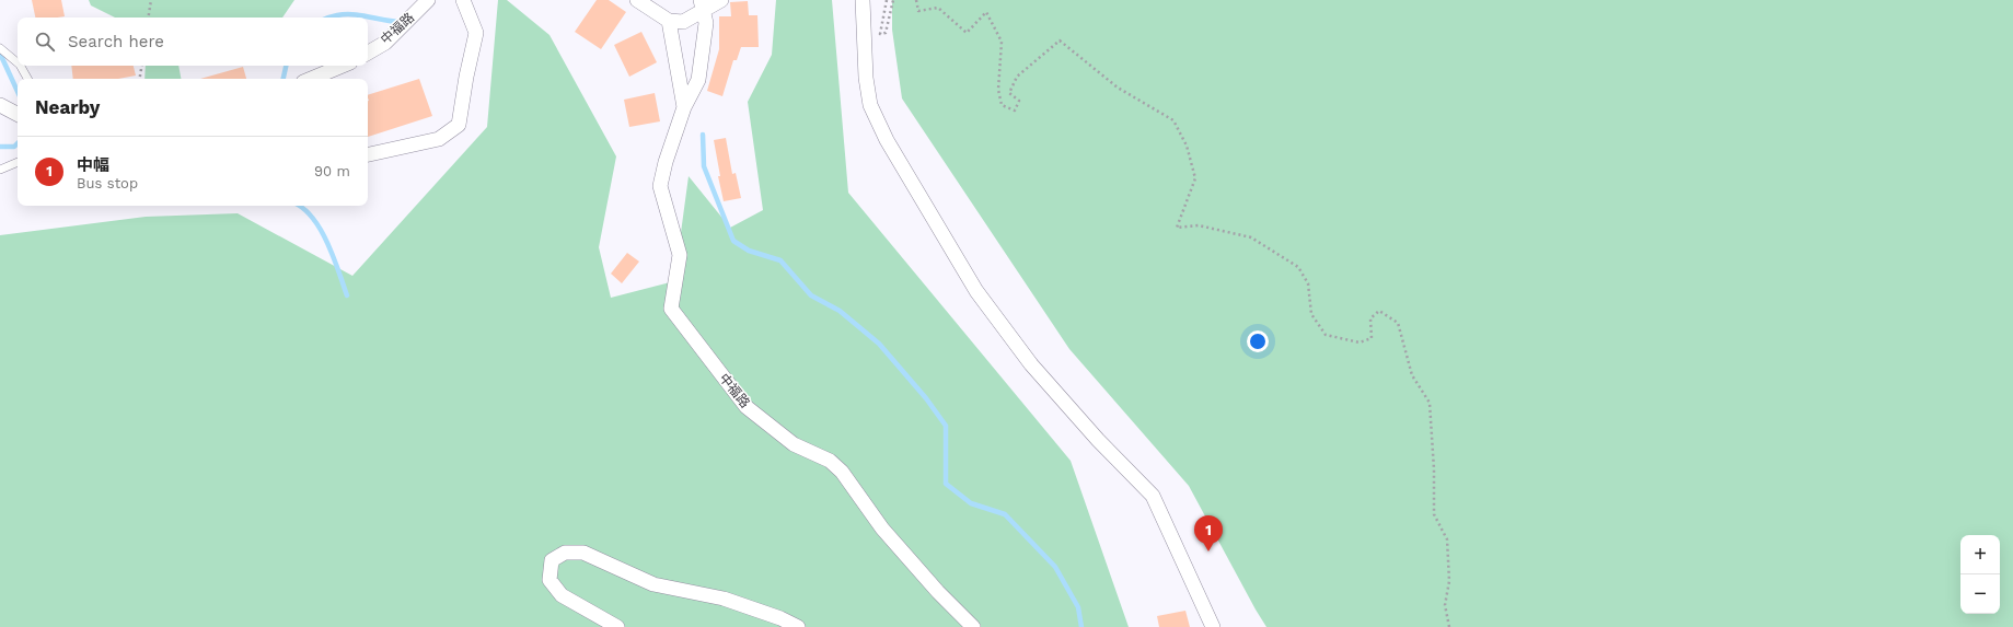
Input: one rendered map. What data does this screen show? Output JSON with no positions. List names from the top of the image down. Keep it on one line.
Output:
{"streets":{"street":["中福路"]},"page":{"search":"Search here","heading":"Nearby","list":[{"mark":"1","name":"中幅","note":"Bus stop","value":"90 m"}],"pins":"1","map_buttons":["+","−"]}}
